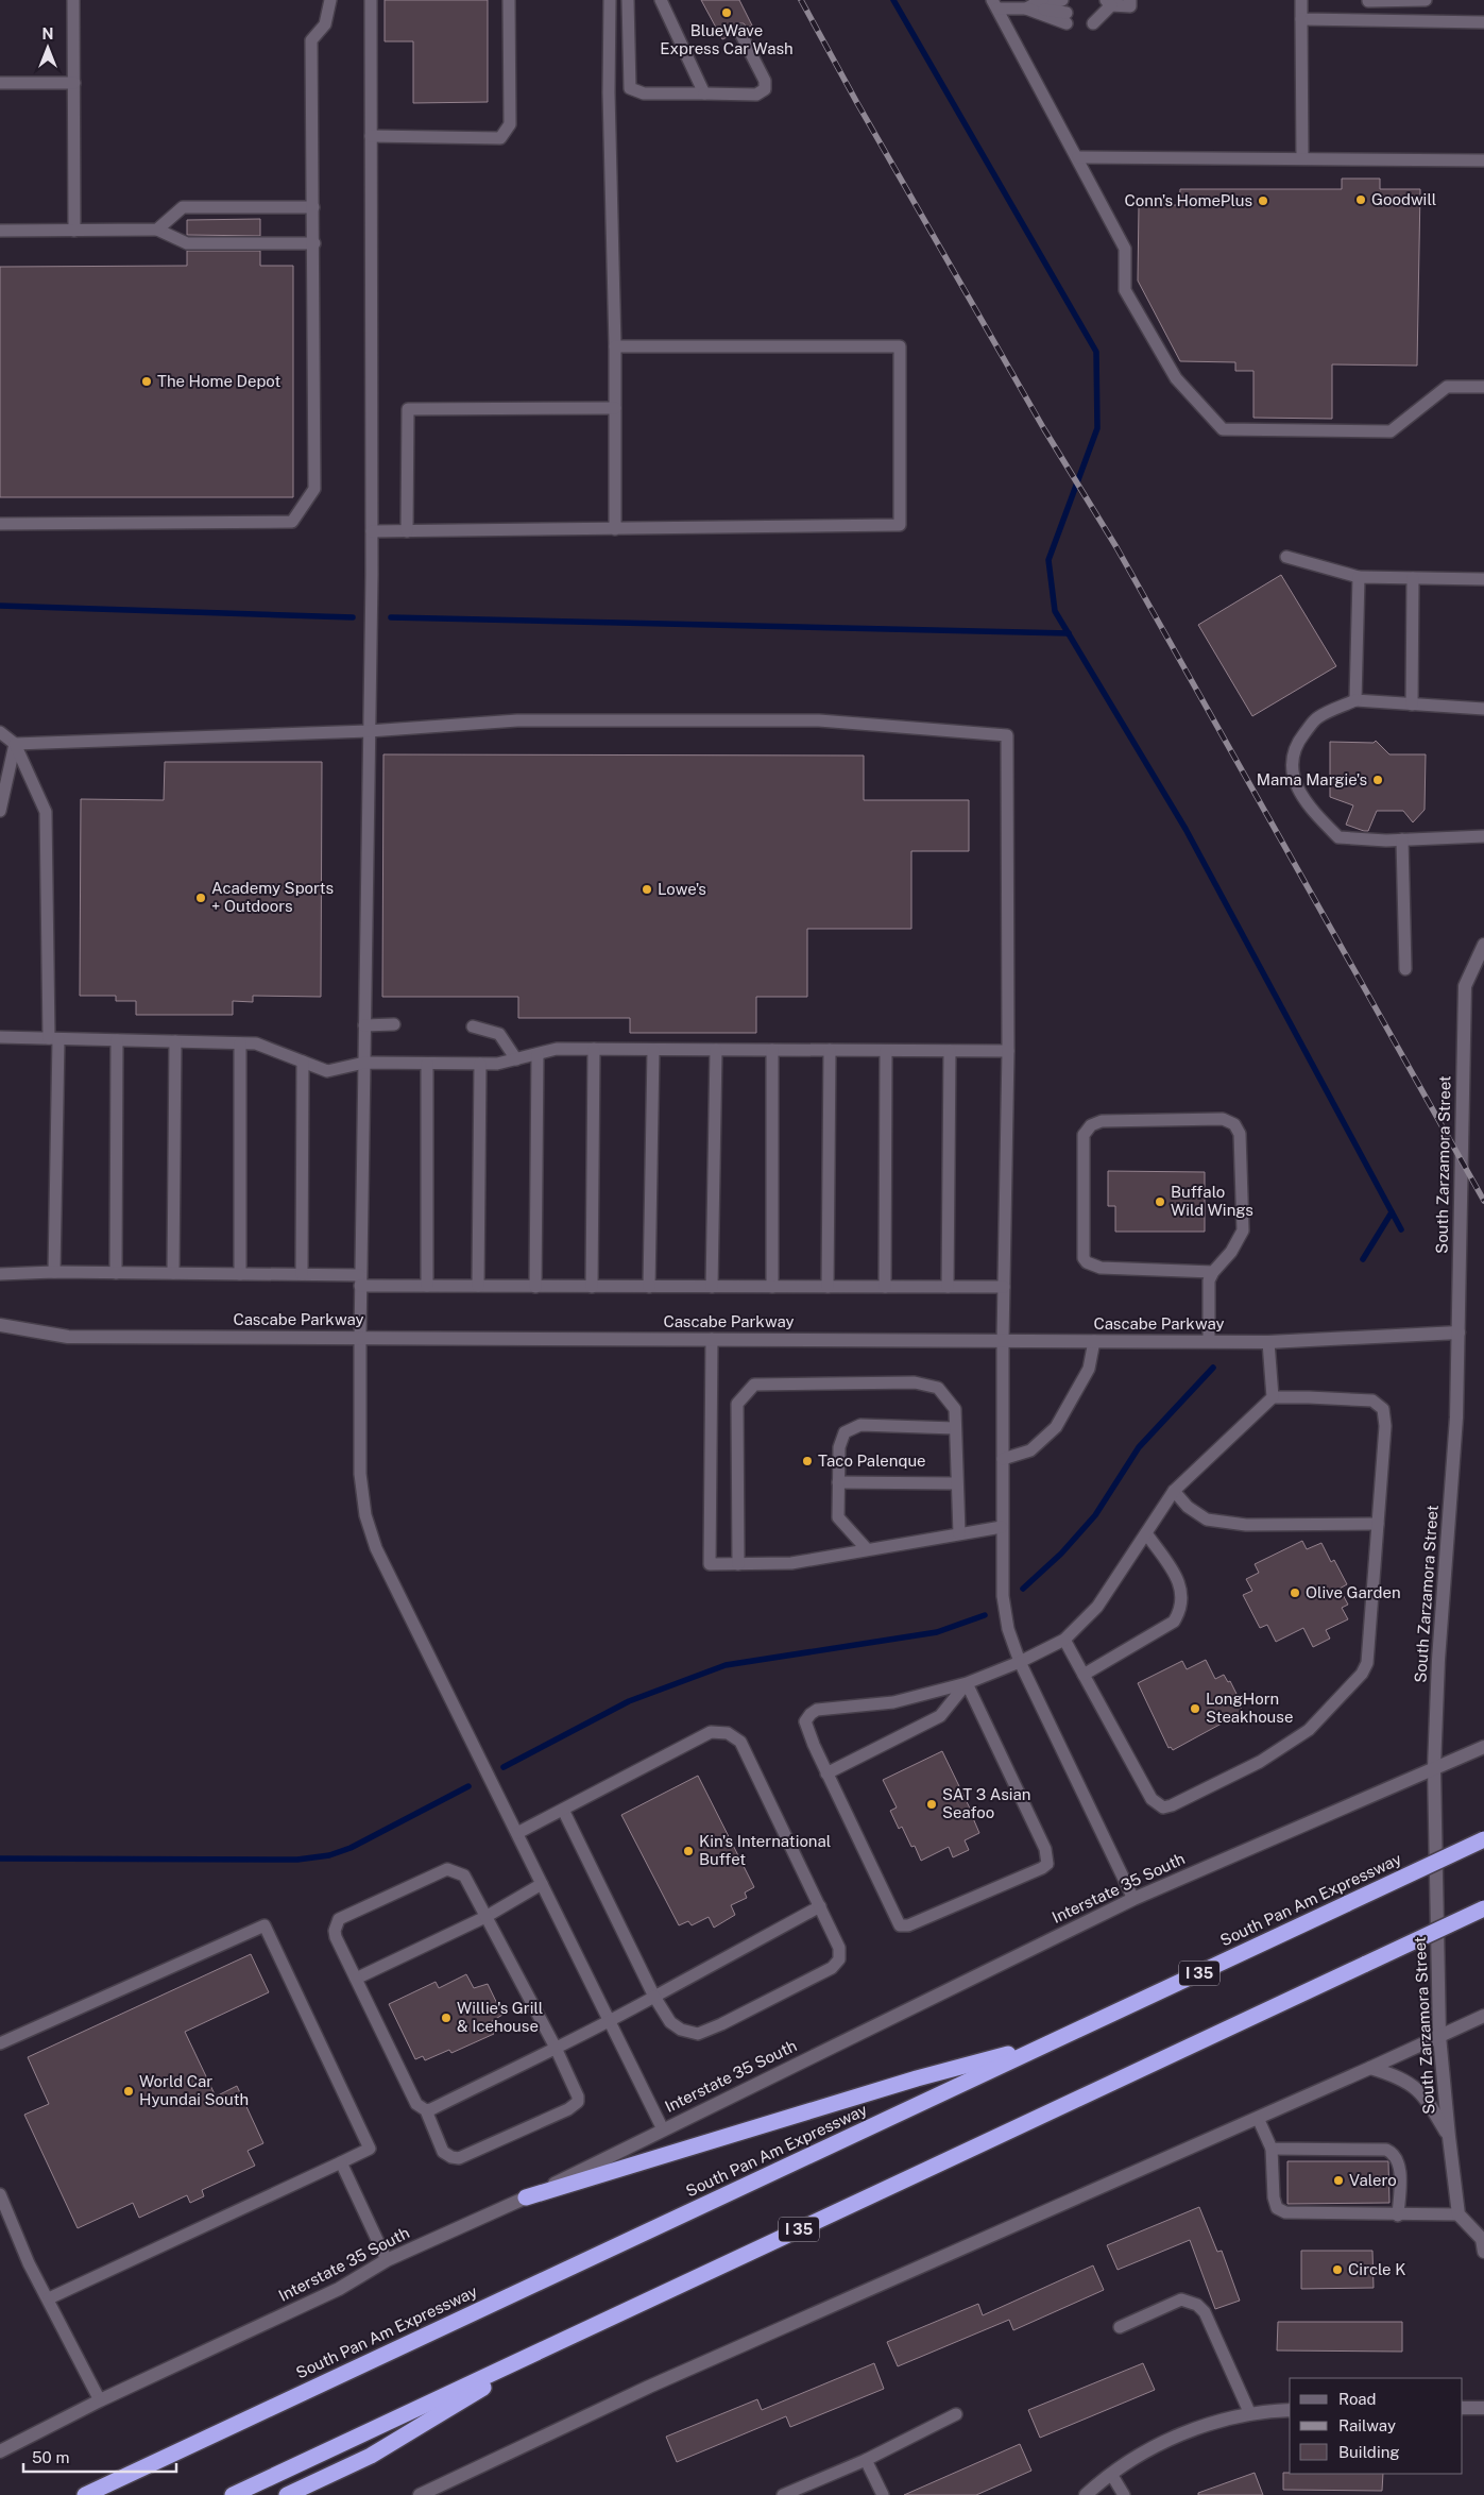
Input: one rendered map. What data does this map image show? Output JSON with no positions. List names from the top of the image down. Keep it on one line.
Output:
{"streets":{"highway":["South Pan Am Expressway","I 35"],"main road":["South Zarzamora Street","Cascabe Parkway","Interstate 35 South"]},"crossings":[["South Zarzamora Street","Cascabe Parkway"],["South Zarzamora Street","Interstate 35 South"]],"places":["BlueWave Express Car Wash","Goodwill","Conn's HomePlus","The Home Depot","Mama Margie's","Lowe's","Academy Sports + Outdoors","Buffalo Wild Wings","Taco Palenque","Olive Garden","LongHorn Steakhouse","SAT 3 Asian Seafoo","Kin's International Buffet","Willie's Grill & Icehouse","World Car Hyundai South","Valero","Circle K"],"legend":["Road","Railway","Building"],"scale_bar":"50 m","north":"top"}
